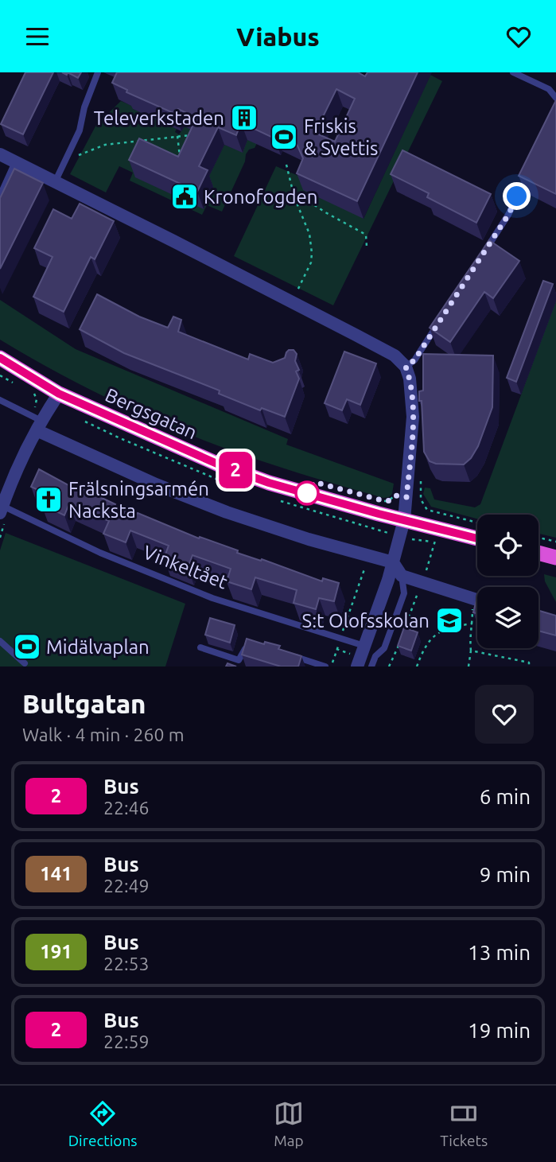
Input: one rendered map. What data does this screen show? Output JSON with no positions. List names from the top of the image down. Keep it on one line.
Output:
{"streets":{"highway":["Bergsgatan"],"lane":["Vinkeltået"]},"places":{"building":["Televerkstaden"],"sports":["Friskis & Svettis","Midälvaplan"],"public building":["Kronofogden"],"church":["Frälsningsarmén Nacksta"],"school or university":["S:t Olofsskolan"]},"lines":["bus line 2"],"page":{"header":"Viabus","on_map":"2","heading":["Bultgatan","Walk · 4 min · 260 m"],"list":[{"mark":"2","name":"Bus","note":"22:46","value":"6 min"},{"mark":"141","name":"Bus","note":"22:49","value":"9 min"},{"mark":"191","name":"Bus","note":"22:53","value":"13 min"},{"mark":"2","name":"Bus","note":"22:59","value":"19 min"}],"tabs":["Directions","Map","Tickets"]}}
